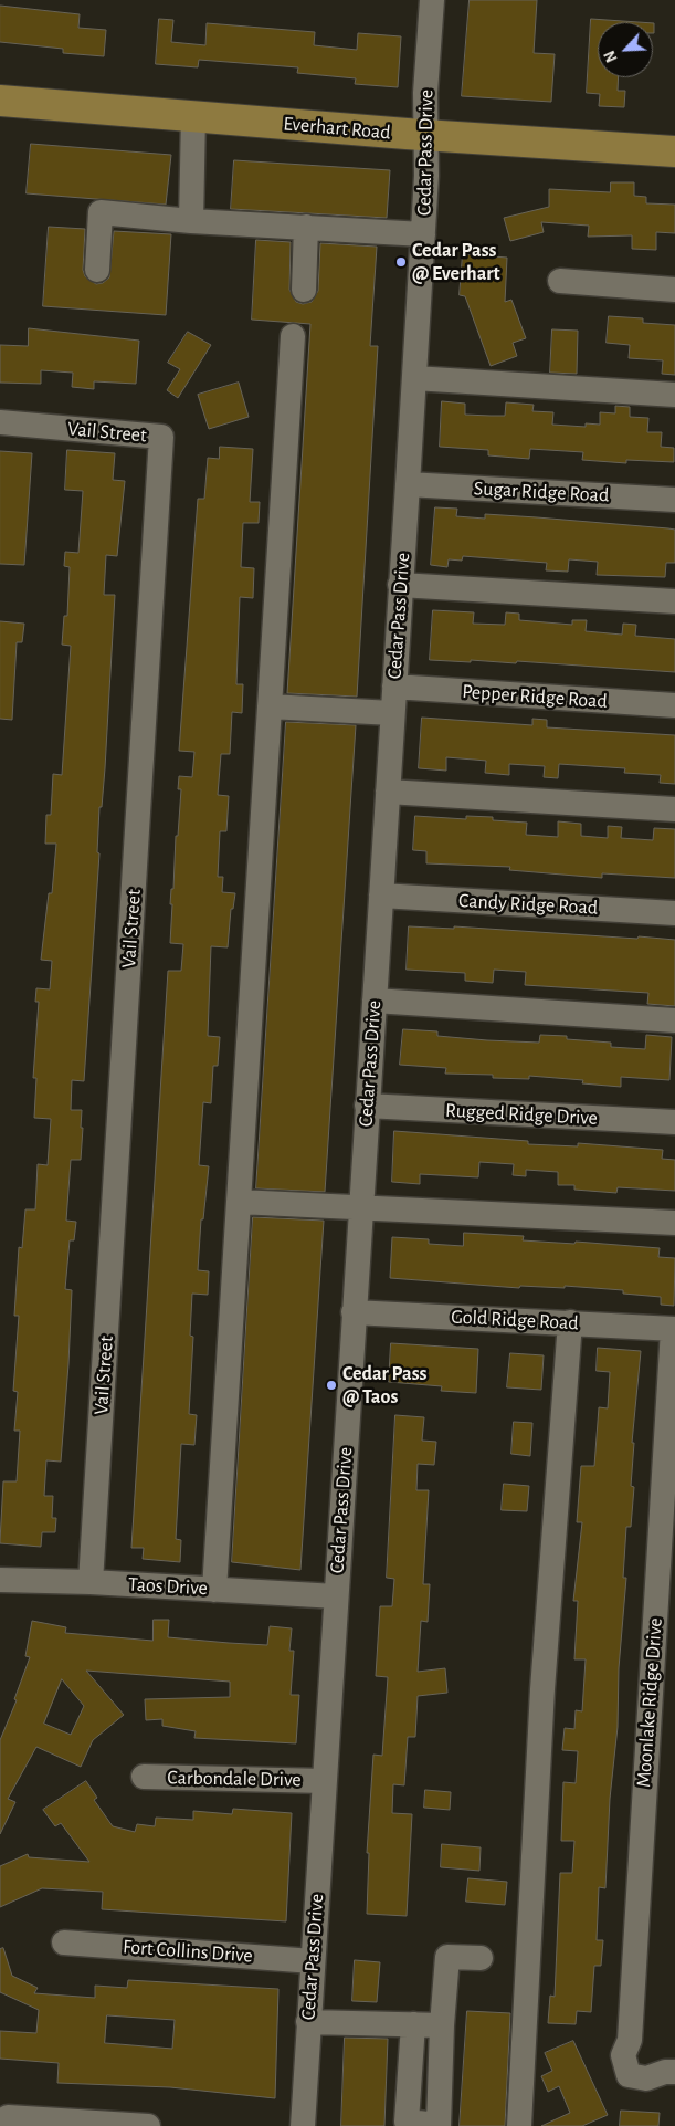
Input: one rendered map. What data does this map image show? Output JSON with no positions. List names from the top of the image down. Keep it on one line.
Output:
{"streets":{"main road":["Everhart Road"],"street":["Cedar Pass Drive","Vail Street","Sugar Ridge Road","Pepper Ridge Road","Candy Ridge Road","Rugged Ridge Drive","Gold Ridge Road","Taos Drive","Moonlake Ridge Drive","Carbondale Drive","Fort Collins Drive"]},"crossings":[["Everhart Road","Cedar Pass Drive"],["Cedar Pass Drive","Sugar Ridge Road"],["Cedar Pass Drive","Pepper Ridge Road"],["Cedar Pass Drive","Candy Ridge Road"],["Cedar Pass Drive","Rugged Ridge Drive"],["Cedar Pass Drive","Gold Ridge Road"],["Cedar Pass Drive","Taos Drive"],["Cedar Pass Drive","Carbondale Drive"],["Cedar Pass Drive","Fort Collins Drive"],["Vail Street","Taos Drive"],["Gold Ridge Road","Moonlake Ridge Drive"]],"places":["Cedar Pass @ Everhart","Cedar Pass @ Taos"],"north":"bottom left"}
